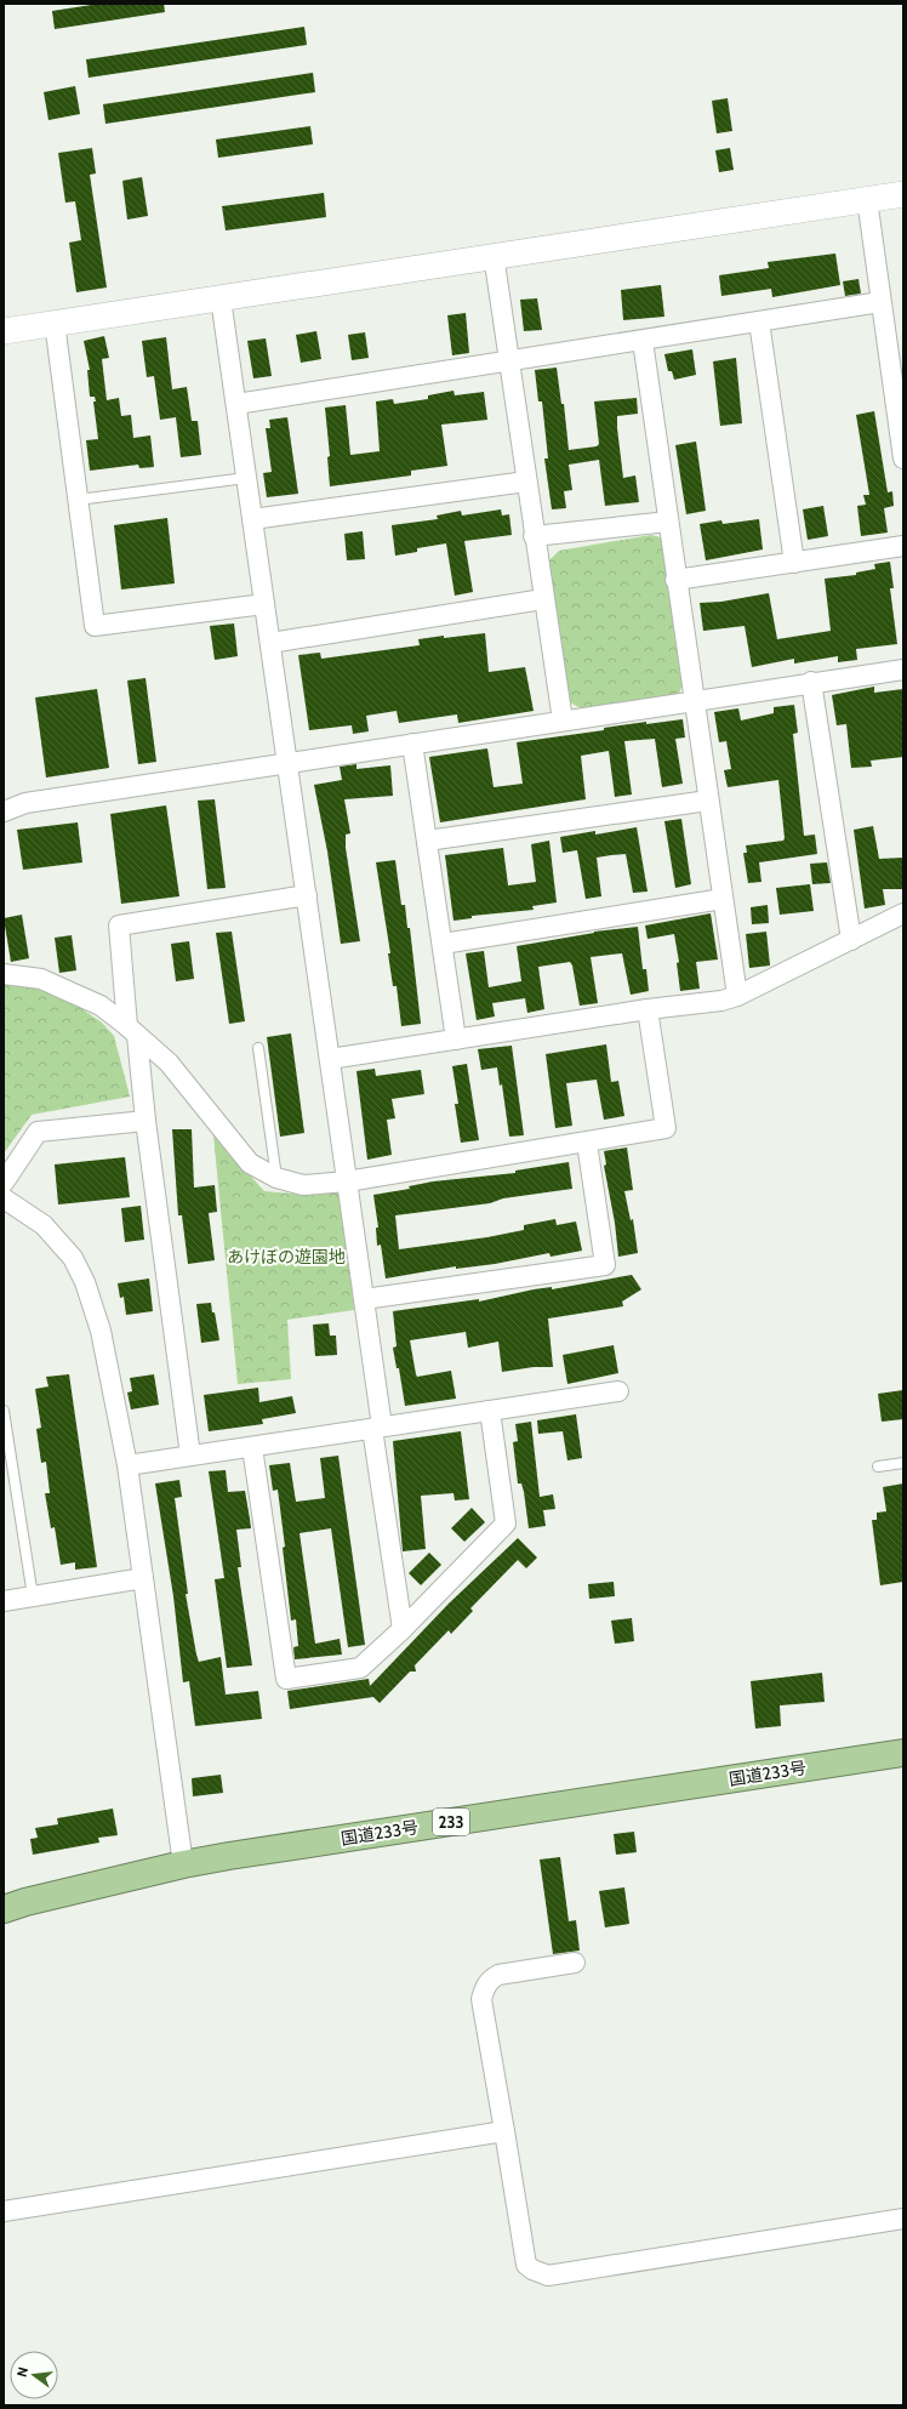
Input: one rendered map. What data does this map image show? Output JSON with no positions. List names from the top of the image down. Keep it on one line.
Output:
{"streets":{"highway":["国道233号","233"]},"parks":["あけぼの遊園地"],"north":"left"}
